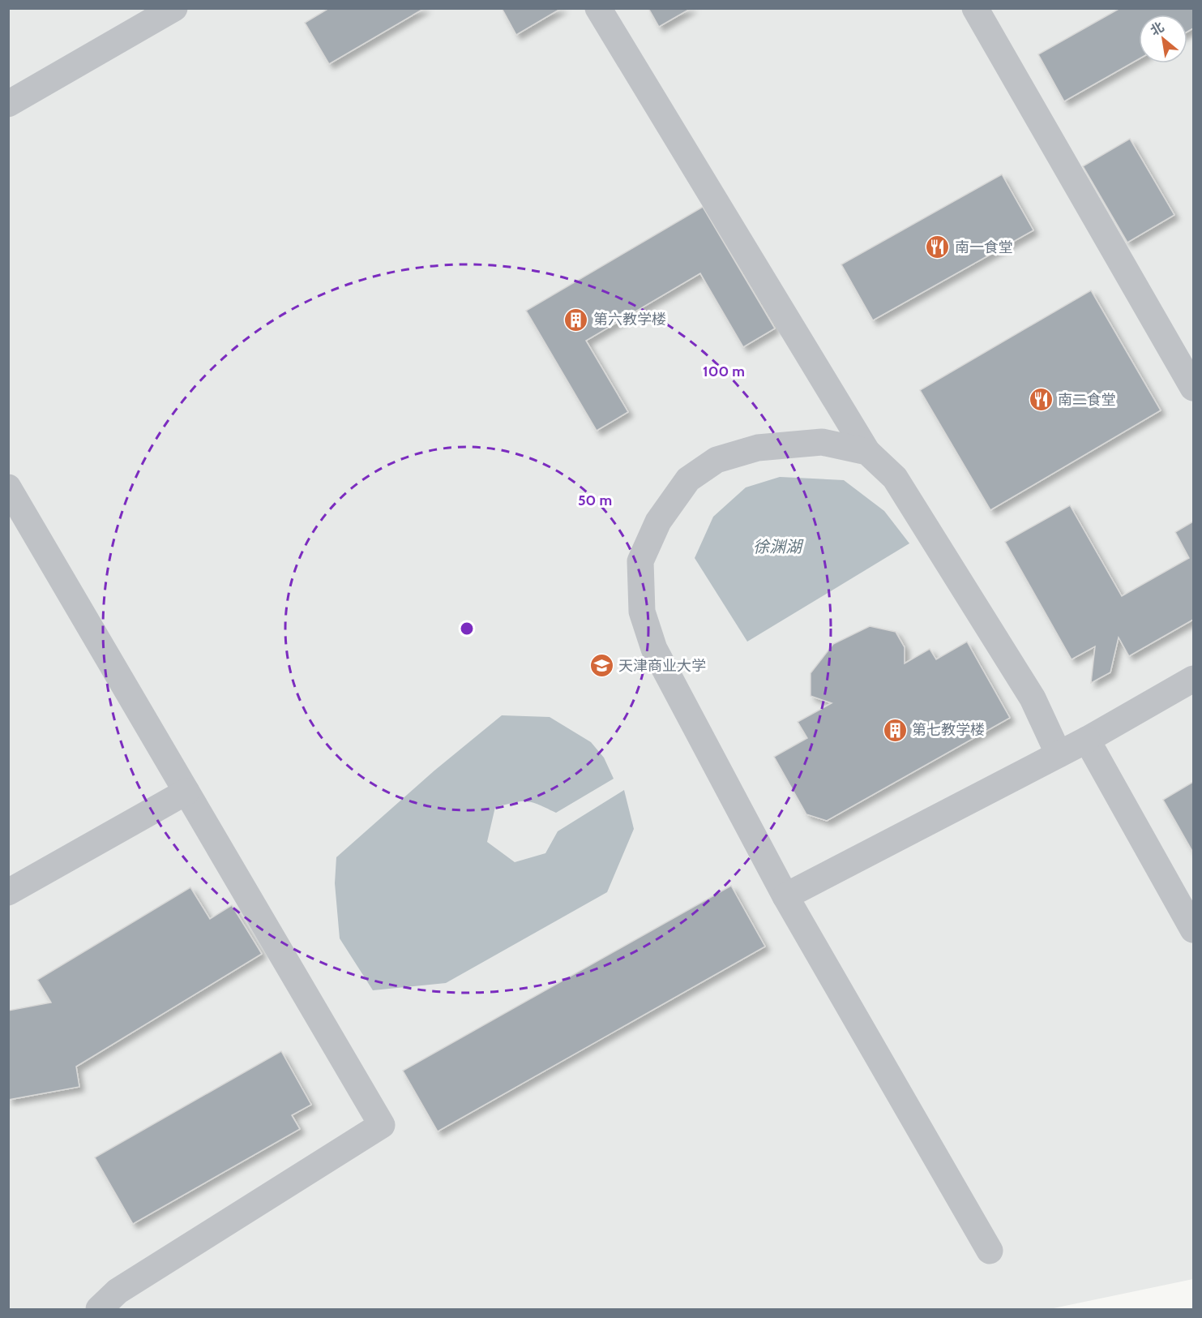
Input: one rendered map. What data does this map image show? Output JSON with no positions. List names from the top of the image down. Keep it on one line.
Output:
{"water":["徐渊湖"],"places":{"restaurant":["南一食堂","南二食堂"],"building":["第六教学楼","第七教学楼"],"school or university":["天津商业大学"]},"north":"top left","rings":["100 m","50 m"]}
